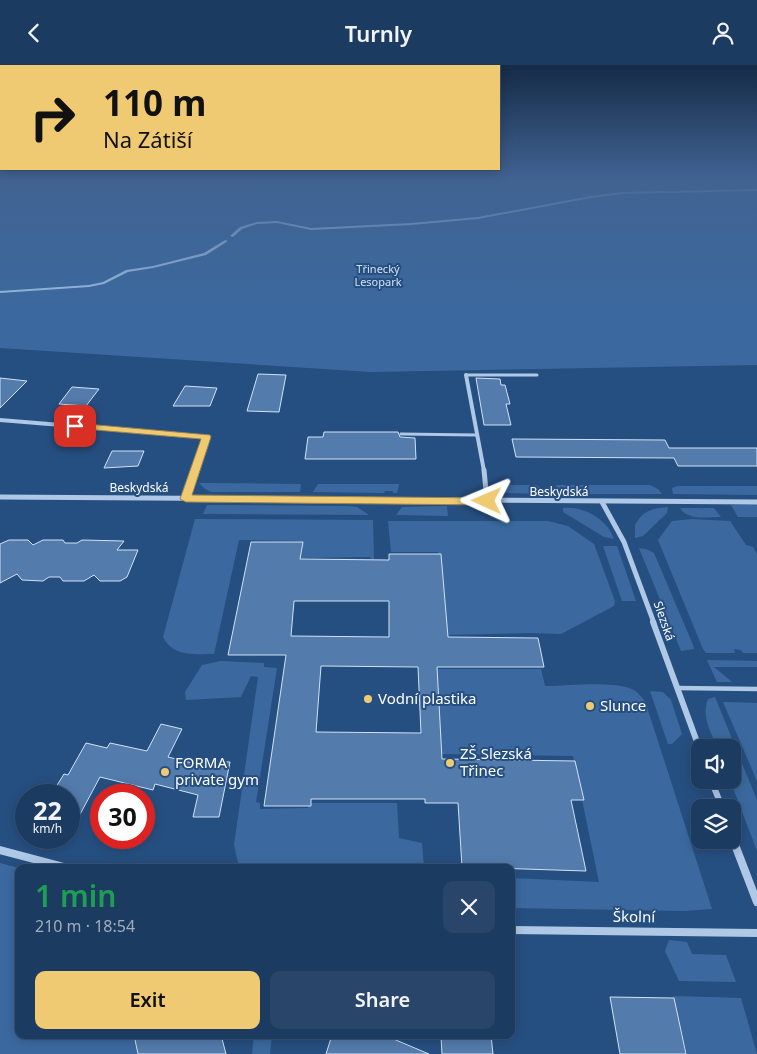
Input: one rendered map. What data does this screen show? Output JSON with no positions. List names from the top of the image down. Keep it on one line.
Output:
{"streets":{"street":["Beskydská","Slezská","Školní"]},"crossings":[["Beskydská","Slezská"]],"parks":["Třinecký Lesopark"],"places":["Vodní plastika","Slunce","ZŠ Slezská Třinec","FORMA private gym"],"page":{"header":"Turnly","turn":["110 m","Na Zátiší"],"speed":"22 km/h","limit":"30","heading":["1 min","210 m · 18:54"],"buttons":["Exit","Share"]}}
